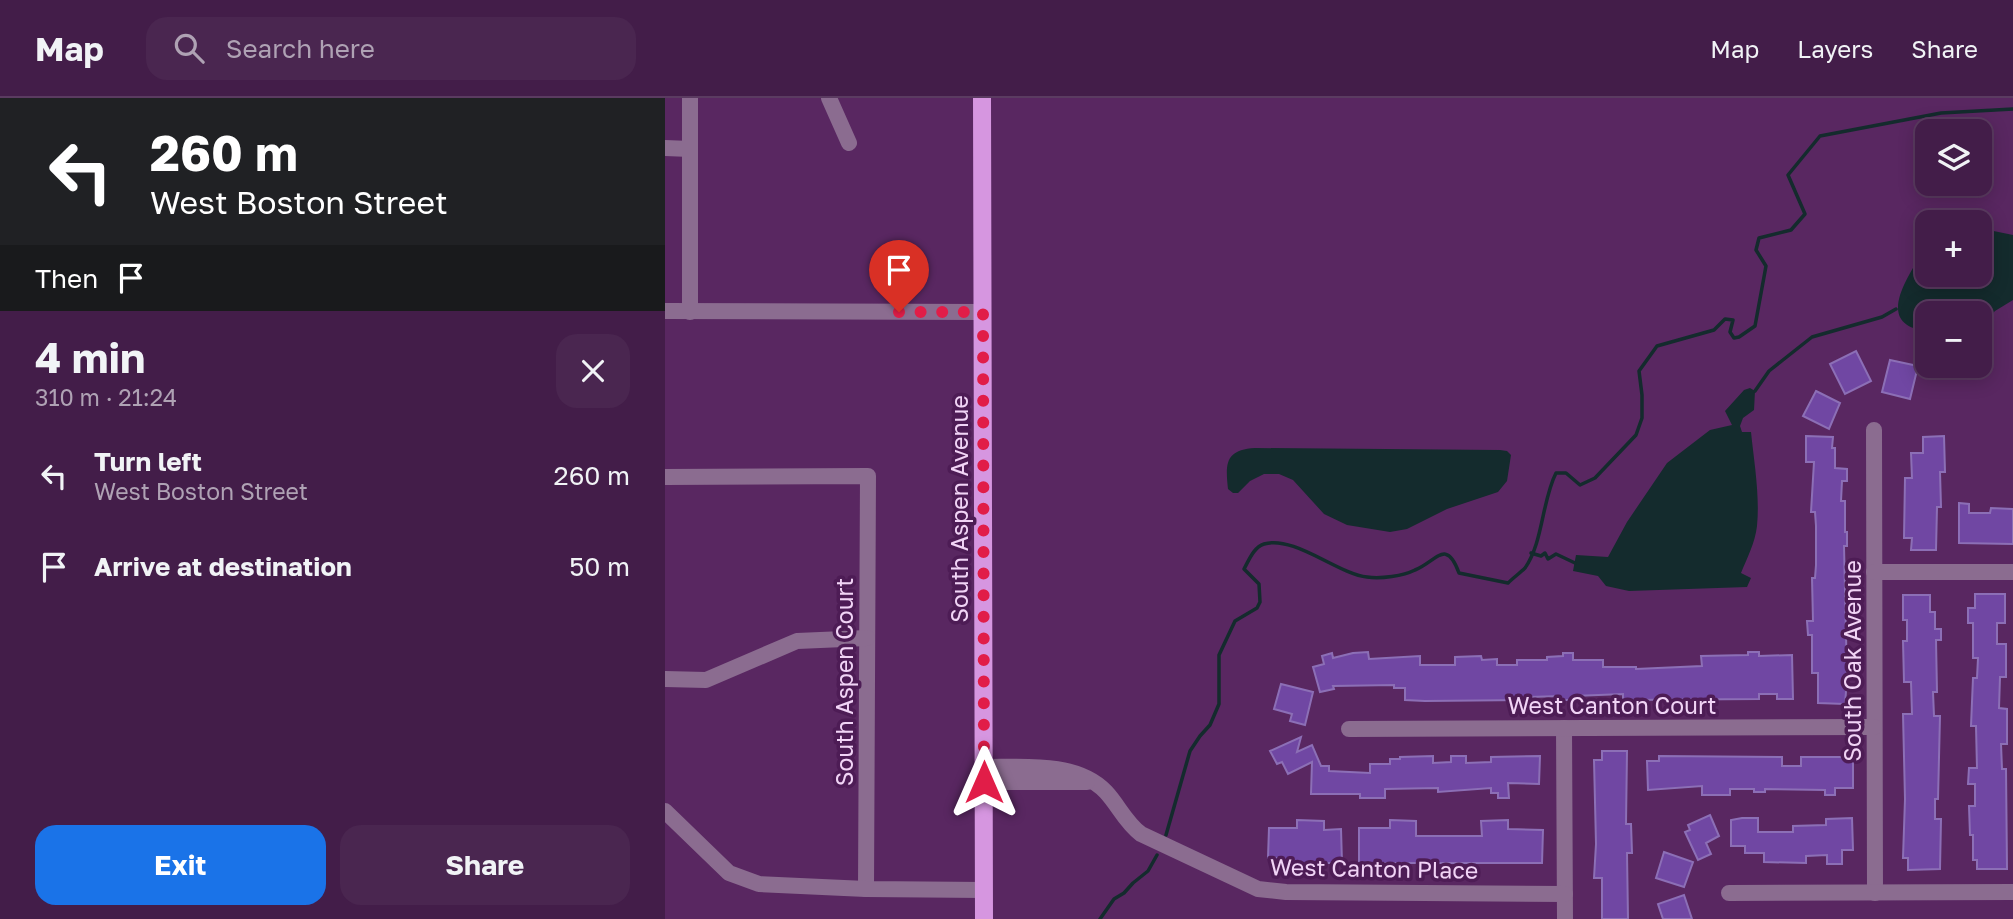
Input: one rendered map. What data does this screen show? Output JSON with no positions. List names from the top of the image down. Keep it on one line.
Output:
{"streets":{"main road":["South Aspen Avenue"],"street":["South Oak Avenue","South Aspen Court","West Canton Court","West Canton Place"]},"crossings":[["South Aspen Avenue","West Canton Place"],["South Oak Avenue","West Canton Court"]],"page":{"header":"Map","search":"Search here","nav":["Map","Layers","Share"],"turn":["260 m","West Boston Street"],"map_buttons":["+","−"],"then":"Then","heading":["4 min","310 m · 21:24"],"list":[{"name":"Turn left","note":"West Boston Street","value":"260 m"},{"name":"Arrive at destination","value":"50 m"}],"buttons":["Exit","Share"]}}
